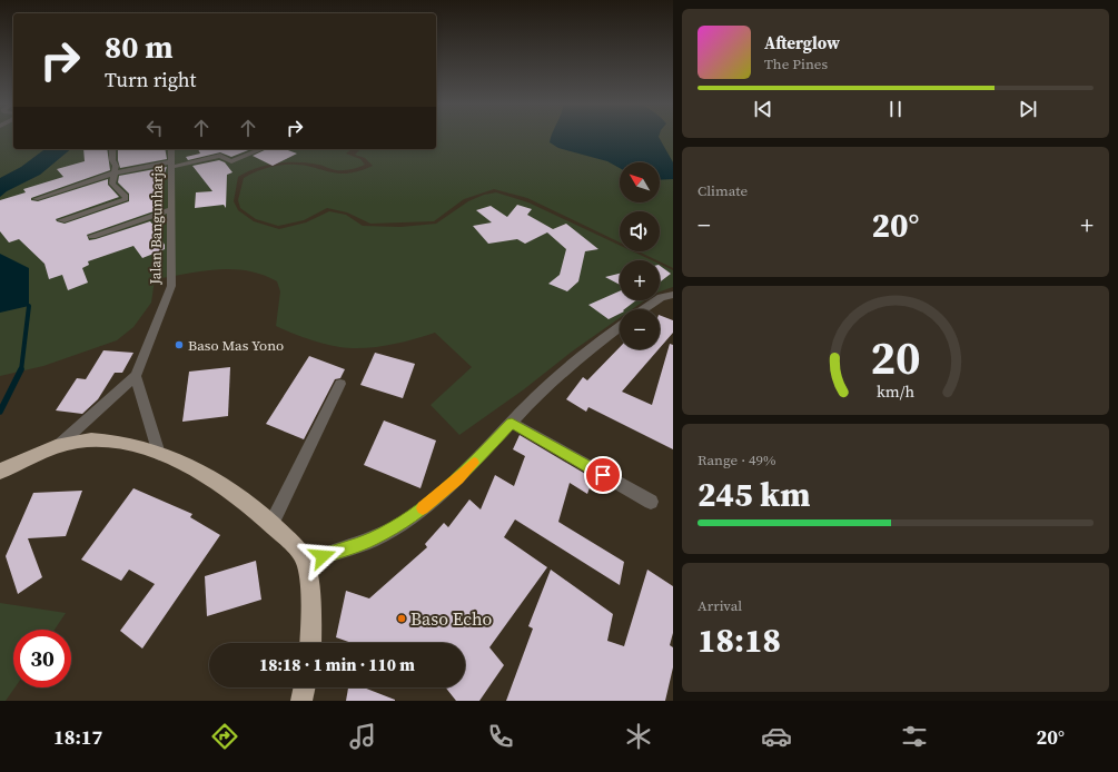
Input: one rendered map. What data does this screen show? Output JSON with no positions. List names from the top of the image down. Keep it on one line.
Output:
{"streets":{"street":["Jalan Bangunharja"]},"places":["Baso Mas Yono","Baso Echo"],"north":"top left","page":{"turn":["80 m","Turn right"],"song":["Afterglow","The Pines"],"tile":["Climate",["Range · 49%","245 km"],["Arrival","18:18"]],"map_buttons":["+","−"],"heat":["−","20°","+"],"limit":"30","trip":"18:18 · 1 min · 110 m","tabs":["18:17","20°"],"gauge":["20","km/h"]}}
